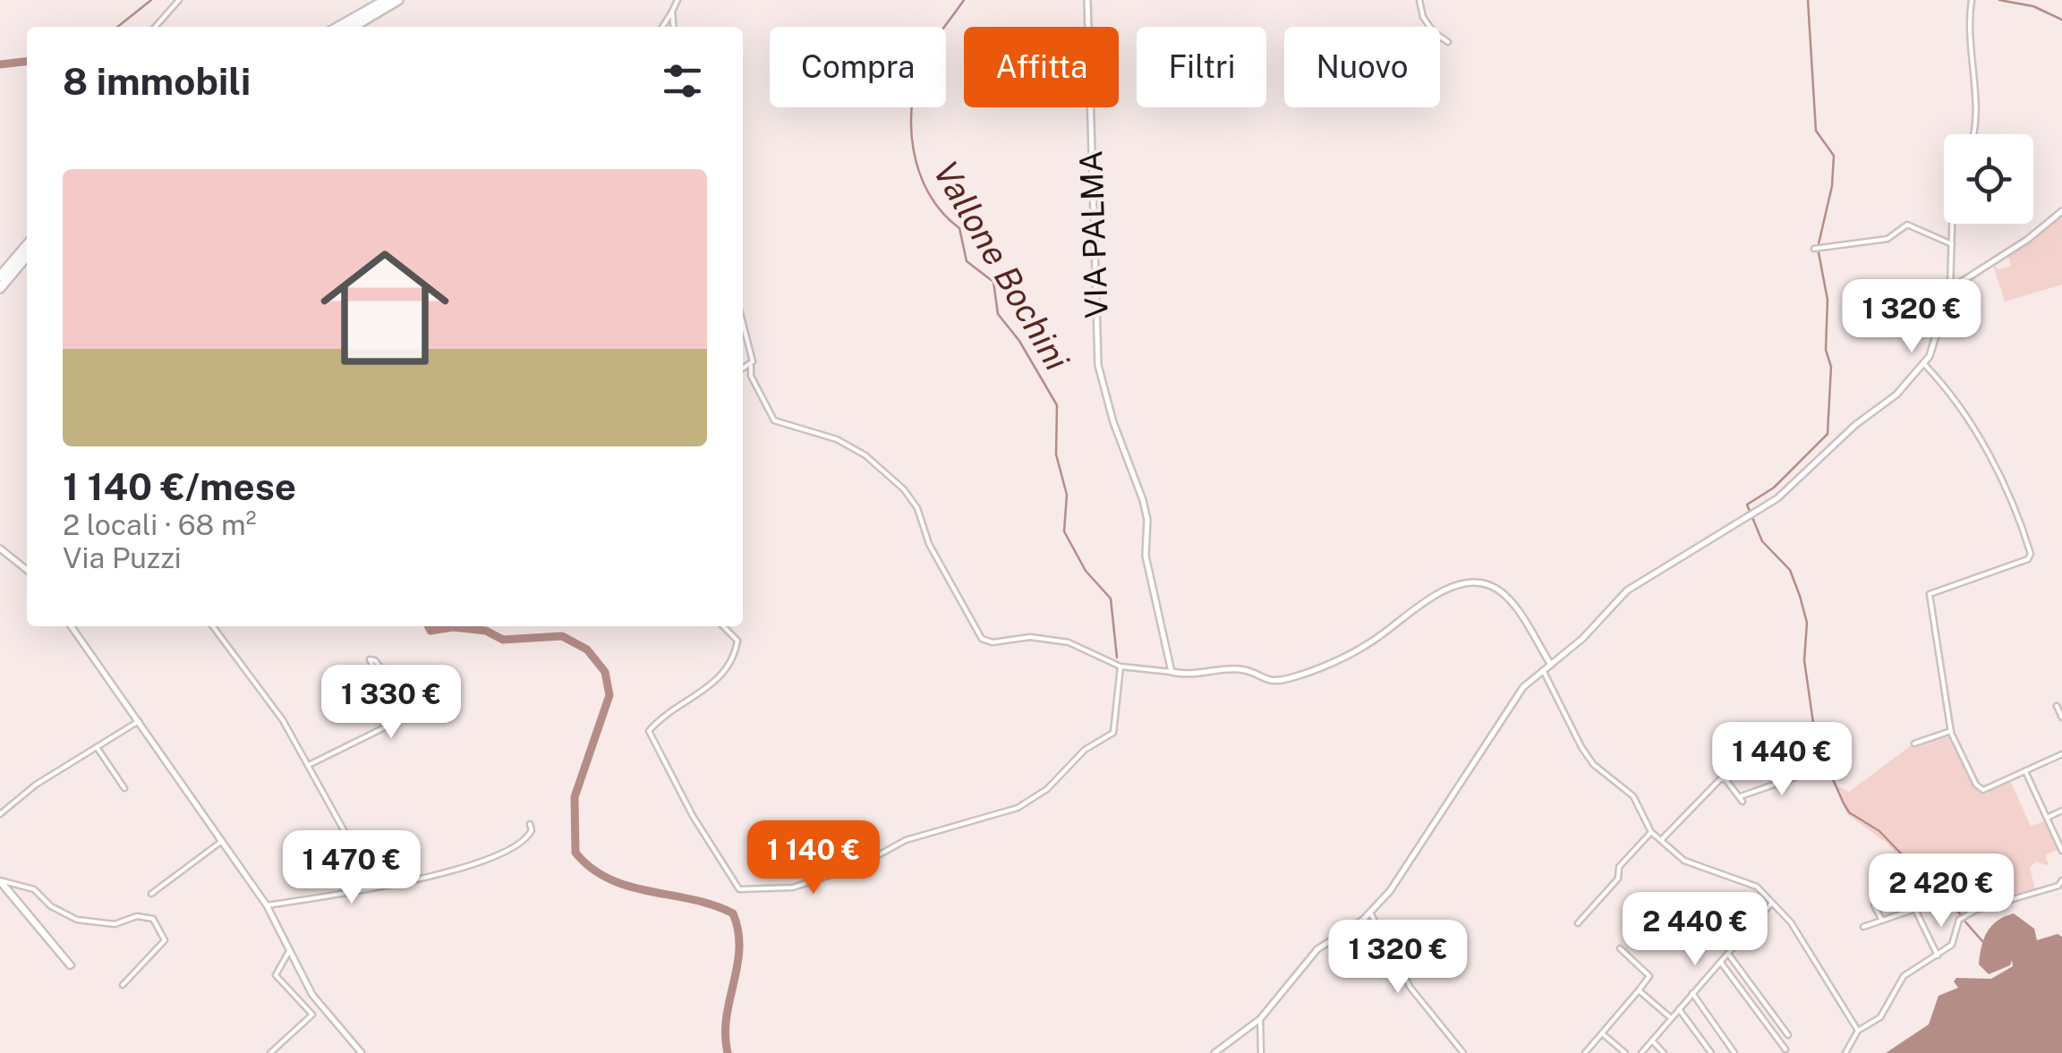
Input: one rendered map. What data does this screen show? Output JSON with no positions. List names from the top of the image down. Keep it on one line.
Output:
{"streets":{"street":["VIA PALMA"]},"water":["Vallone Bochini"],"page":{"chip":["Compra","Affitta","Filtri","Nuovo"],"heading":"8 immobili","list":[{"name":"1 140 €/mese","note":"2 locali · 68 m² · Via Puzzi"}],"price":["1 320 €","1 330 €","1 440 €","1 140 €","1 470 €","2 420 €","2 440 €","1 320 €"]}}
